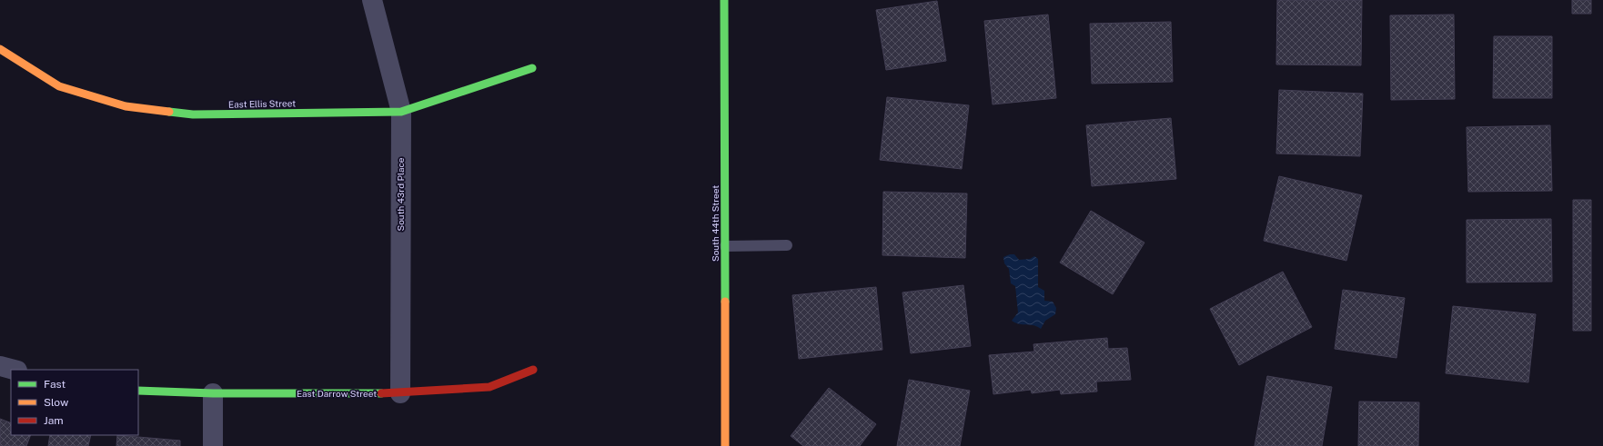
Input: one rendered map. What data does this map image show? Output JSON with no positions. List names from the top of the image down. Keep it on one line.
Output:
{"streets":{"street":["East Ellis Street","South 43rd Place","South 44th Street","East Darrow Street"]},"crossings":[["East Ellis Street","South 43rd Place"],["South 43rd Place","East Darrow Street"]],"legend":["Fast","Slow","Jam"]}
